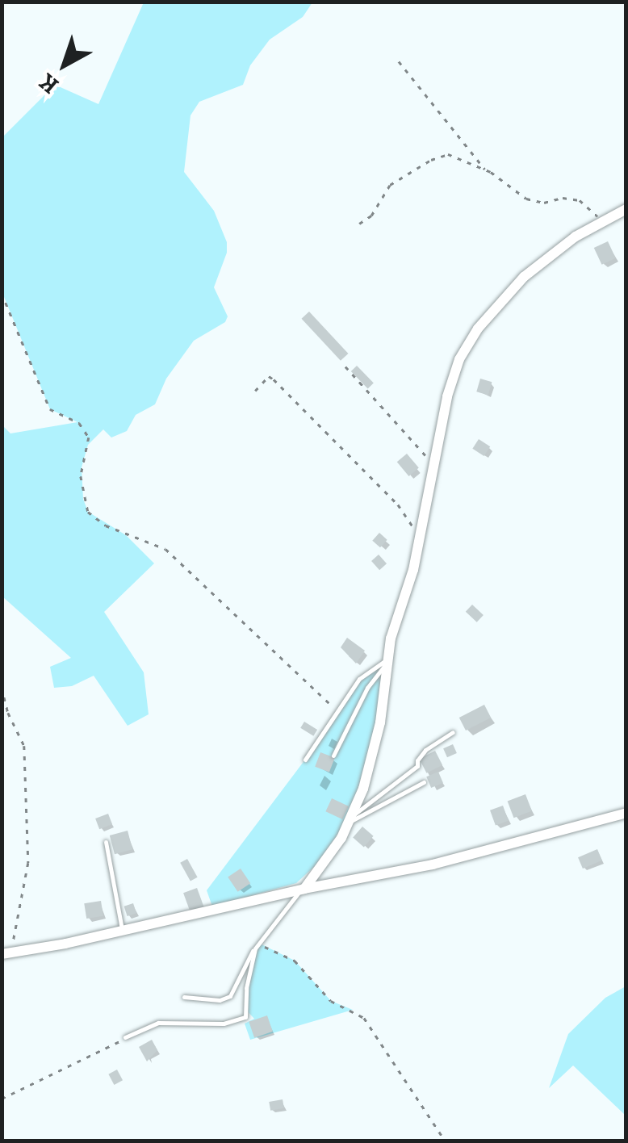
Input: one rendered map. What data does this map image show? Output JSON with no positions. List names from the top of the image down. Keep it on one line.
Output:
{"north":"bottom left"}
